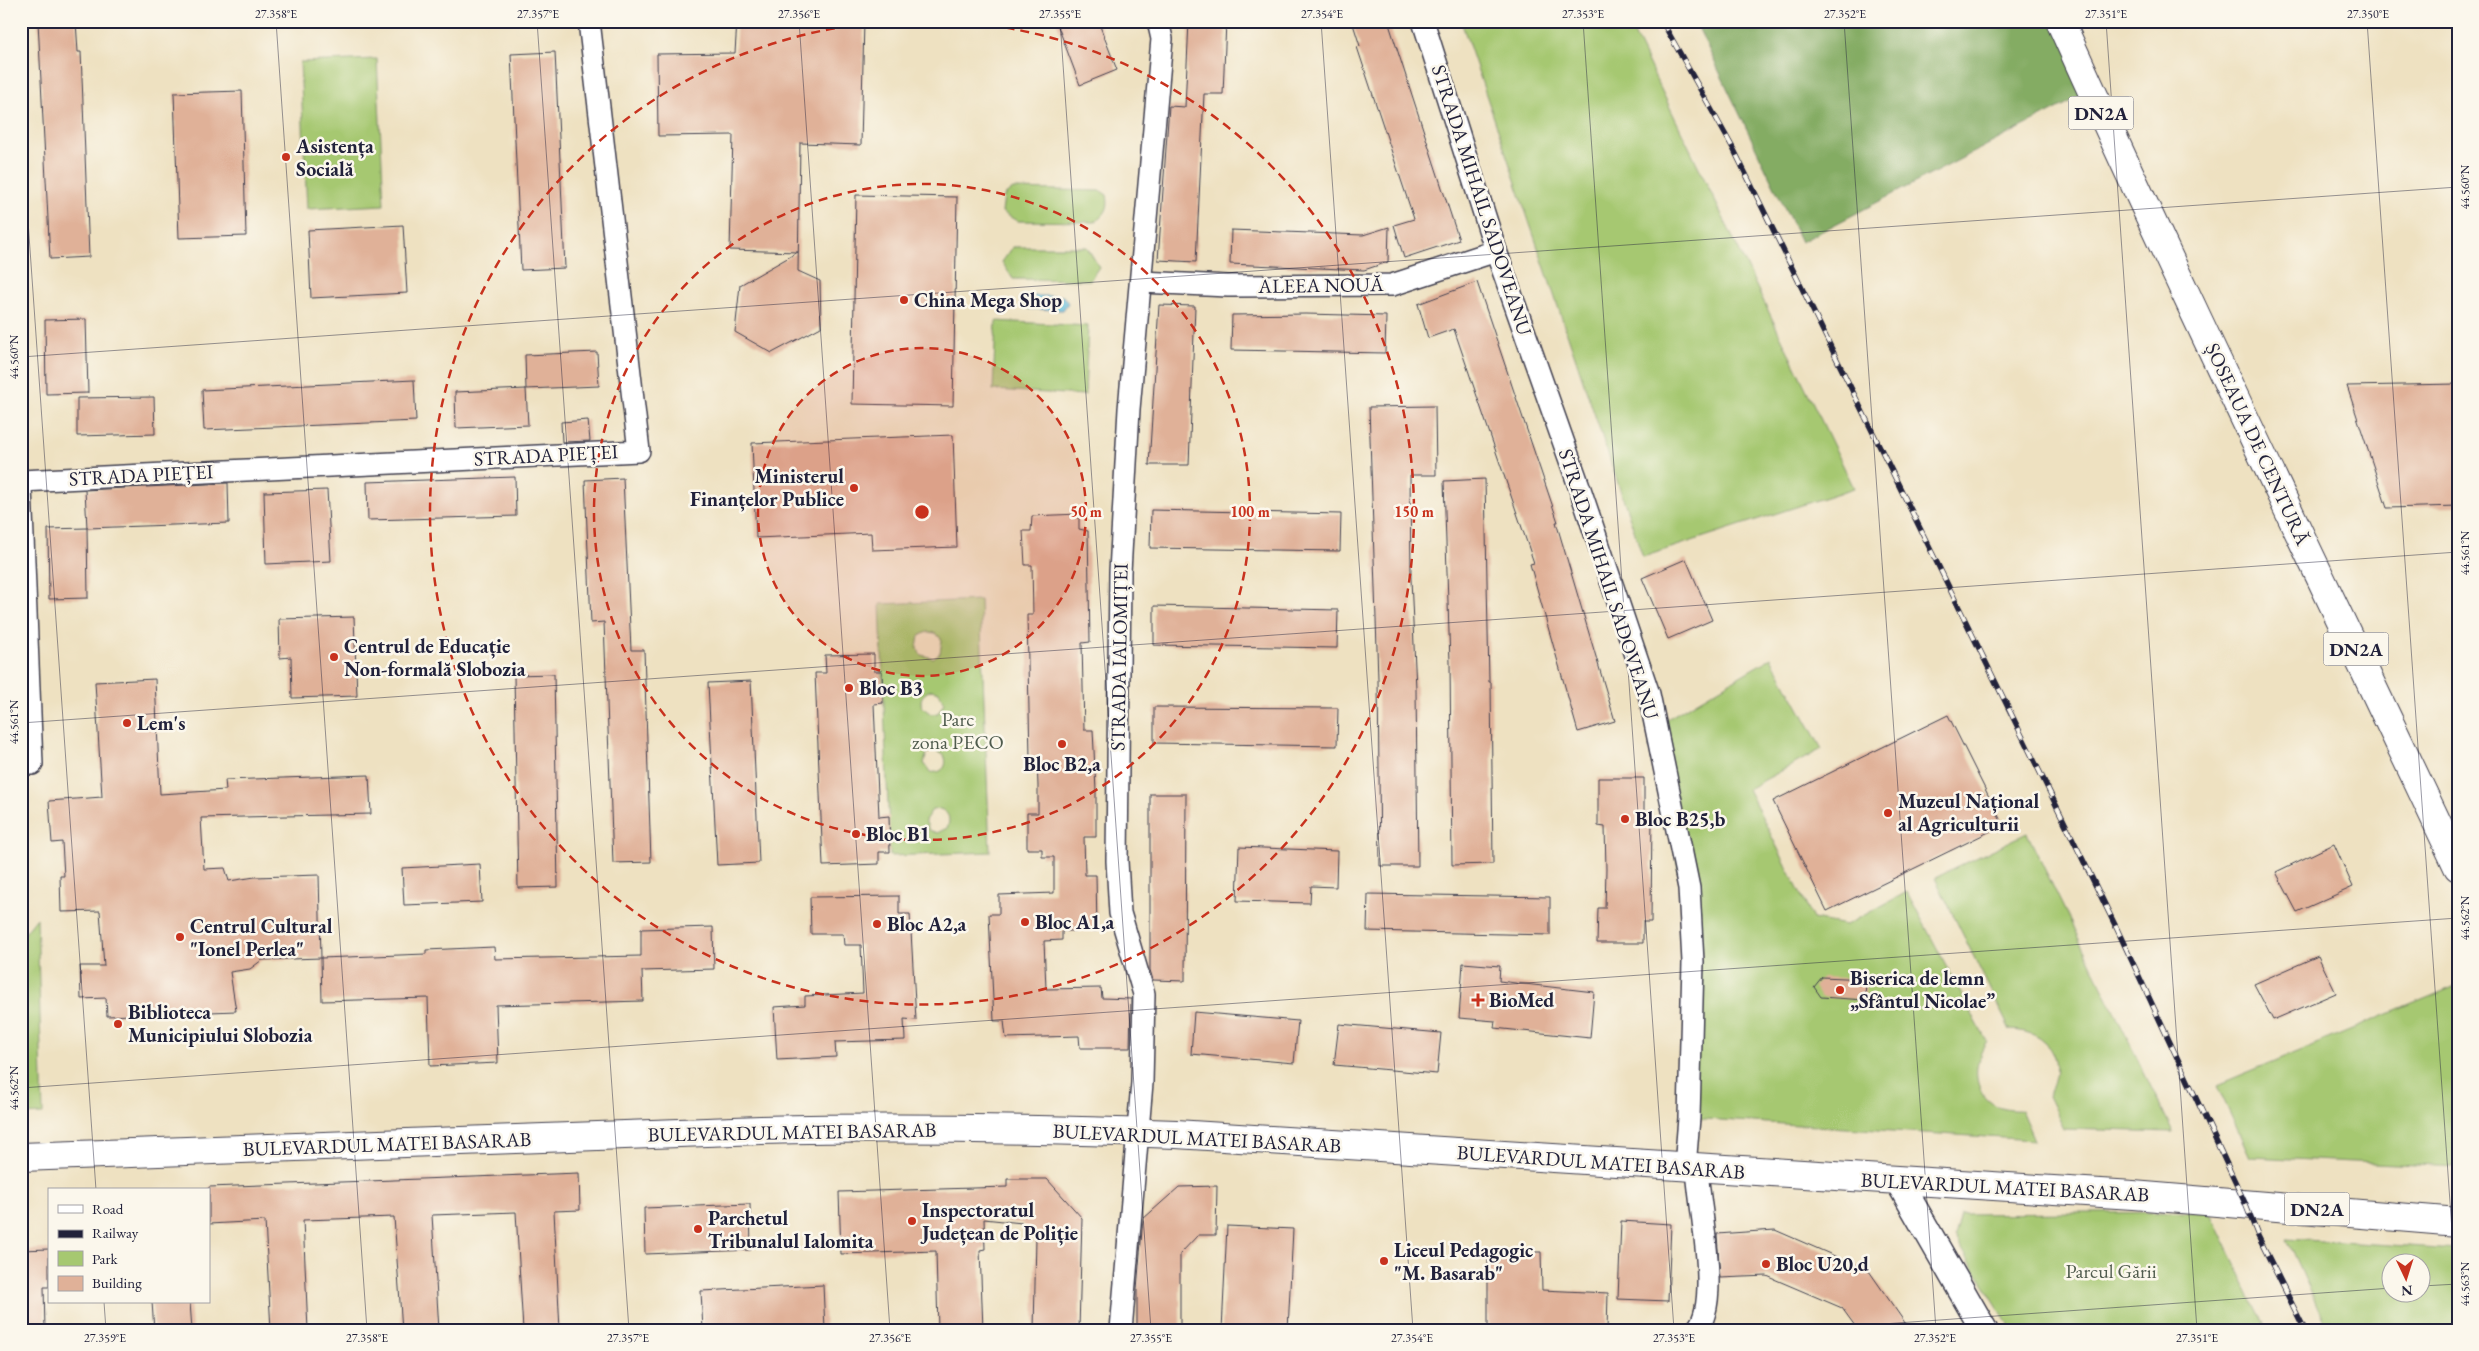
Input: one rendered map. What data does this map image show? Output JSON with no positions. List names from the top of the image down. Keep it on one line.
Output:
{"streets":{"main road":["DN2A","ȘOSEAUA DE CENTURĂ","BULEVARDUL MATEI BASARAB"],"street":["STRADA MIHAIL SADOVEANU","ALEEA NOUĂ","STRADA PIEȚEI","STRADA IALOMIȚEI"]},"crossings":[["STRADA MIHAIL SADOVEANU","ALEEA NOUĂ"],["STRADA MIHAIL SADOVEANU","BULEVARDUL MATEI BASARAB"],["ALEEA NOUĂ","STRADA IALOMIȚEI"],["STRADA IALOMIȚEI","BULEVARDUL MATEI BASARAB"]],"parks":["Parc zona PECO","Parcul Gării"],"places":{"other":["Asistența Socială","China Mega Shop","Ministerul Finanțelor Publice","Centrul de Educație Non-formală Slobozia","Bloc B3","Lem's","Bloc B2,a","Muzeul Național al Agriculturii","Bloc B25,b","Bloc B1","Bloc A1,a","Bloc A2,a","Centrul Cultural \"Ionel Perlea\"","Biserica de lemn „Sfântul Nicolae”","Biblioteca Municipiului Slobozia","Inspectoratul Județean de Poliție","Parchetul Tribunalul Ialomita","Liceul Pedagogic \"M. Basarab\"","Bloc U20,d"],"health":["BioMed"]},"legend":["Road","Railway","Park","Building"],"north":"bottom","coordinates":["27.358°E","27.357°E","27.356°E","27.355°E","27.354°E","27.353°E","27.352°E","27.351°E","27.350°E","44.560°N","44.561°N","44.562°N","44.563°N","27.359°E"],"rings":["50 m","100 m","150 m"]}
